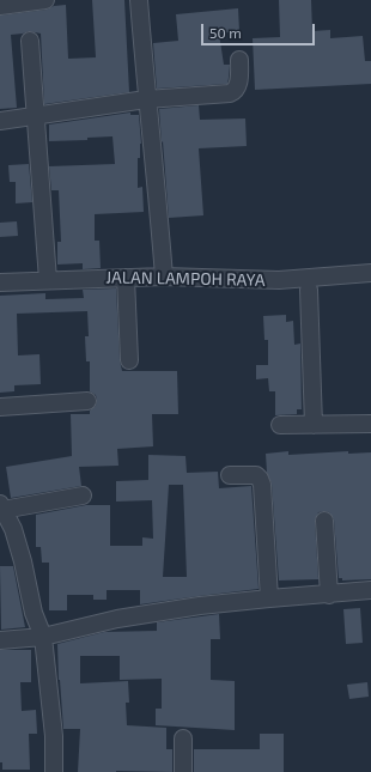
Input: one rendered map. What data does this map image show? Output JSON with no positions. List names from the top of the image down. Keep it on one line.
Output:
{"streets":{"street":["JALAN LAMPOH RAYA"]},"scale_bar":"50 m"}
